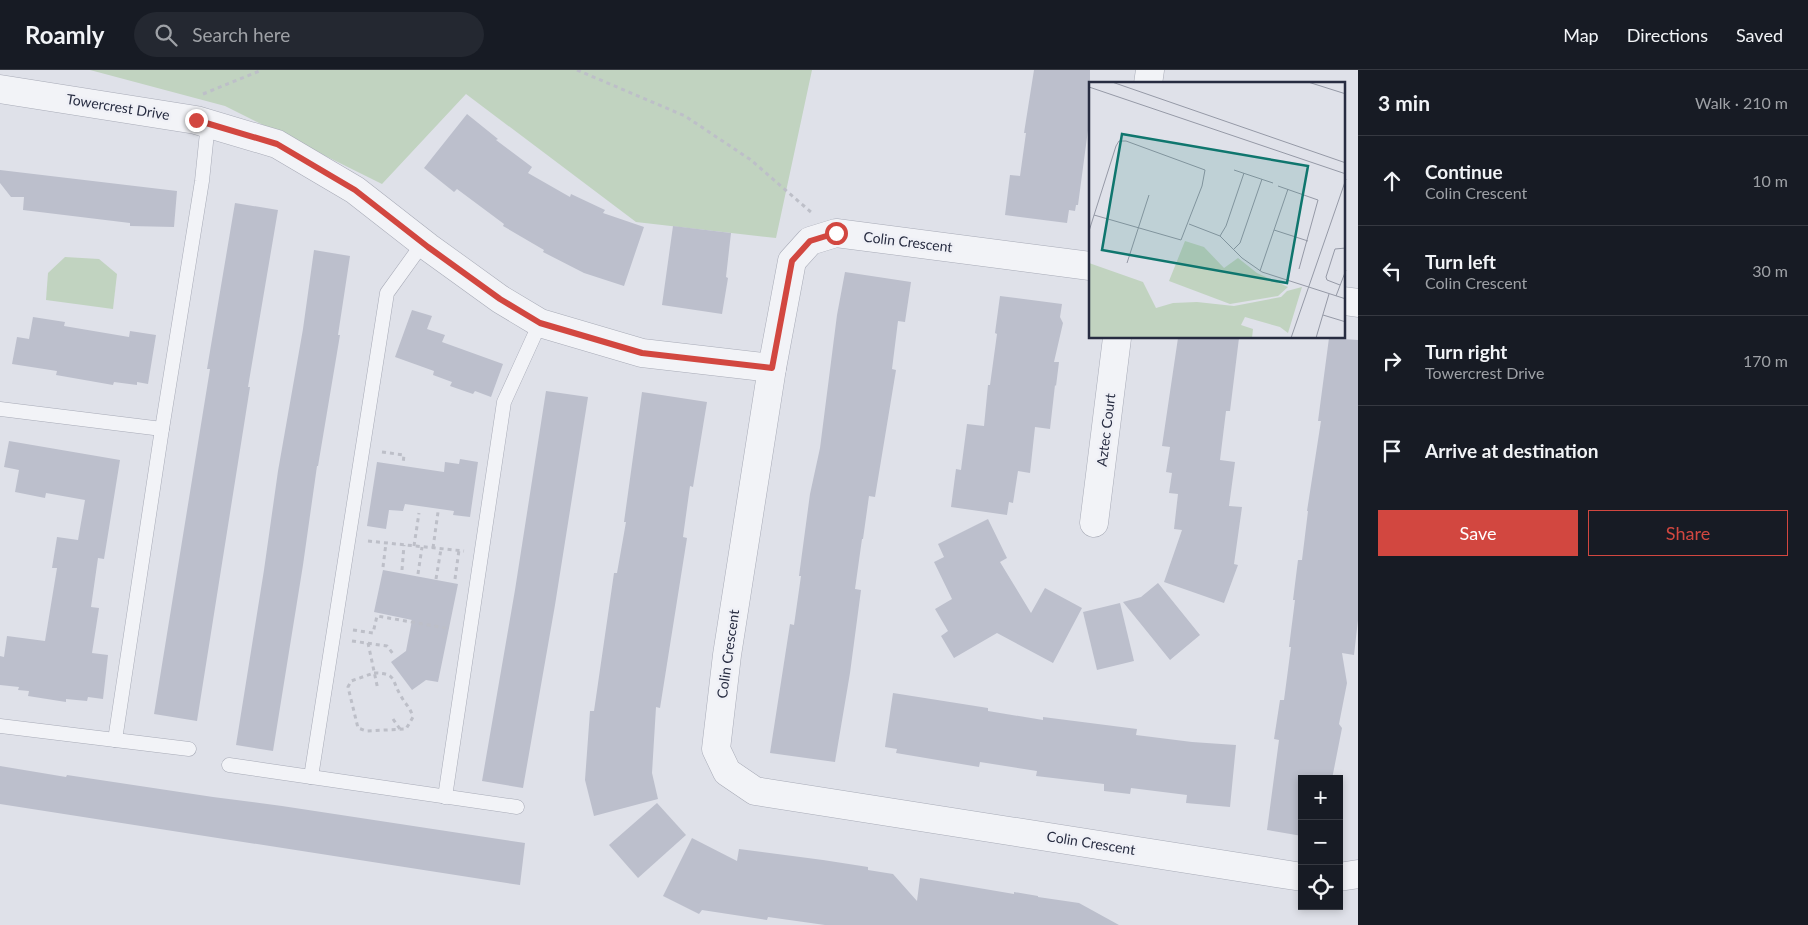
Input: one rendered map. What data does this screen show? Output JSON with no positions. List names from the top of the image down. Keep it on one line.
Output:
{"streets":{"street":["Towercrest Drive","Colin Crescent","Aztec Court"]},"crossings":[["Towercrest Drive","Colin Crescent"]],"page":{"header":"Roamly","search":"Search here","nav":["Map","Directions","Saved"],"heading":["3 min","Walk · 210 m"],"list":[["Continue","Colin Crescent","10 m"],["Turn left","Colin Crescent","30 m"],["Turn right","Towercrest Drive","170 m"],"Arrive at destination"],"buttons":["Save","Share"],"map_buttons":["+","−"]}}
